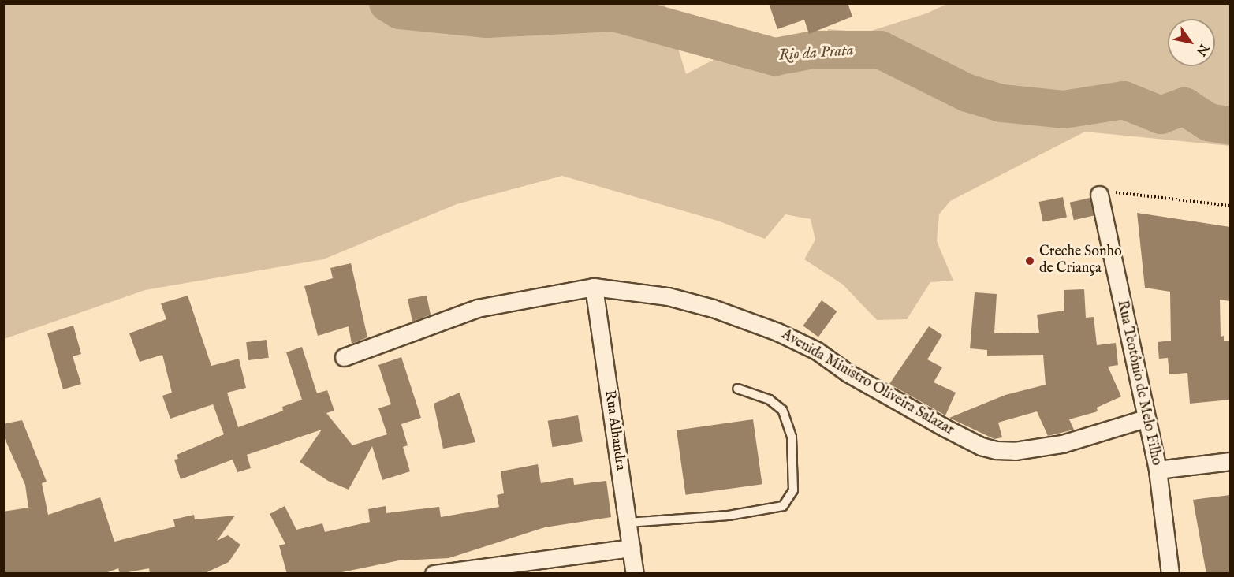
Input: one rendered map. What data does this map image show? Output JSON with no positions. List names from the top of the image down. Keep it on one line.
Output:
{"streets":{"street":["Avenida Ministro Oliveira Salazar","Rua Teotônio de Melo Filho","Rua Alhandra"]},"crossings":[["Avenida Ministro Oliveira Salazar","Rua Teotônio de Melo Filho"],["Avenida Ministro Oliveira Salazar","Rua Alhandra"]],"water":["Rio da Prata"],"places":["Creche Sonho de Criança"],"north":"bottom right"}
